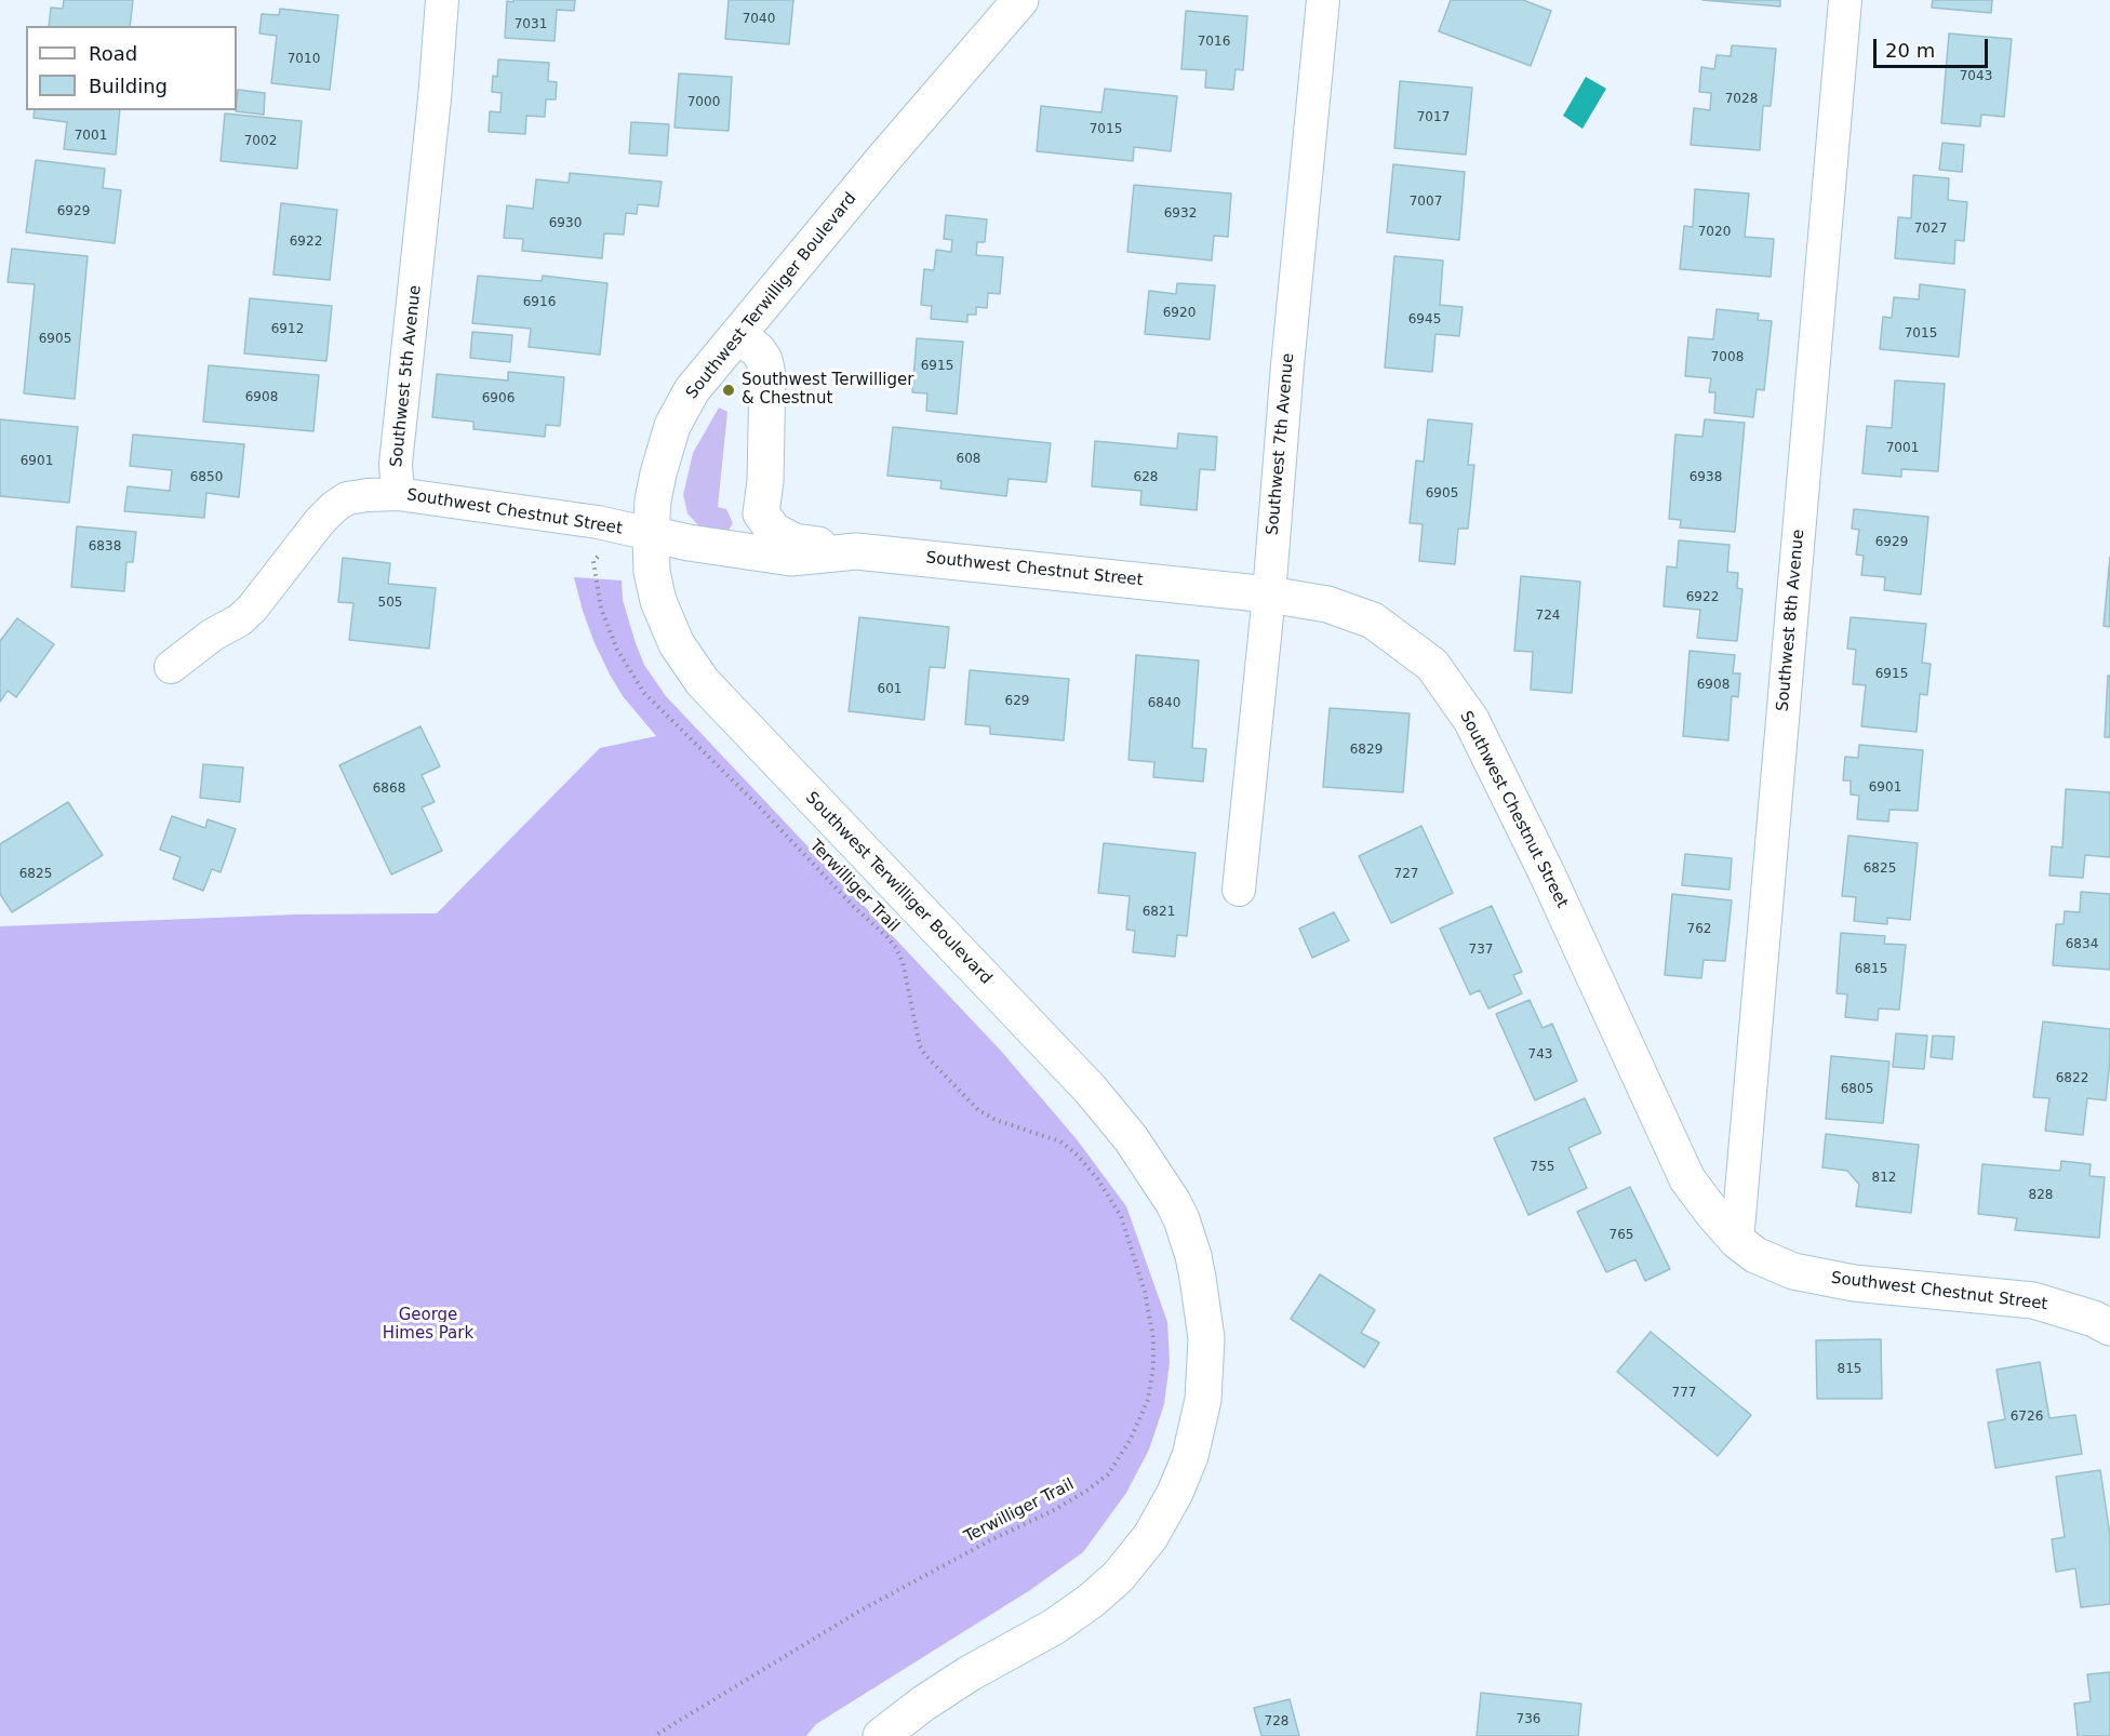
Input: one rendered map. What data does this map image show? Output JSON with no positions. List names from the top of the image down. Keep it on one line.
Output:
{"streets":{"main road":["Southwest Terwilliger Boulevard","Southwest Chestnut Street"],"street":["Southwest 5th Avenue","Southwest 7th Avenue","Southwest 8th Avenue"],"path":["Terwilliger Trail"]},"crossings":[["Southwest Terwilliger Boulevard","Southwest Chestnut Street"],["Southwest 5th Avenue","Southwest Chestnut Street"],["Southwest 7th Avenue","Southwest Chestnut Street"],["Southwest Chestnut Street","Southwest 8th Avenue"]],"parks":["George Himes Park"],"places":["Southwest Terwilliger & Chestnut"],"house_numbers":["7040","7031","7016","7010","7043","7028","7000","7017","7015","7001","7002","7007","6929","6932","6930","7027","7020","6922","6916","6920","6945","6912","7015","6905","7008","6915","6908","6906","7001","608","6901","6850","628","6938","6905","6929","6838","6922","505","724","6915","6908","601","629","6840","6829","6901","6868","6825","6825","727","6821","762","6834","737","6815","743","6822","6805","755","812","828","765","815","777","6726","736","728"],"legend":["Road","Building"],"scale_bar":"20 m"}
